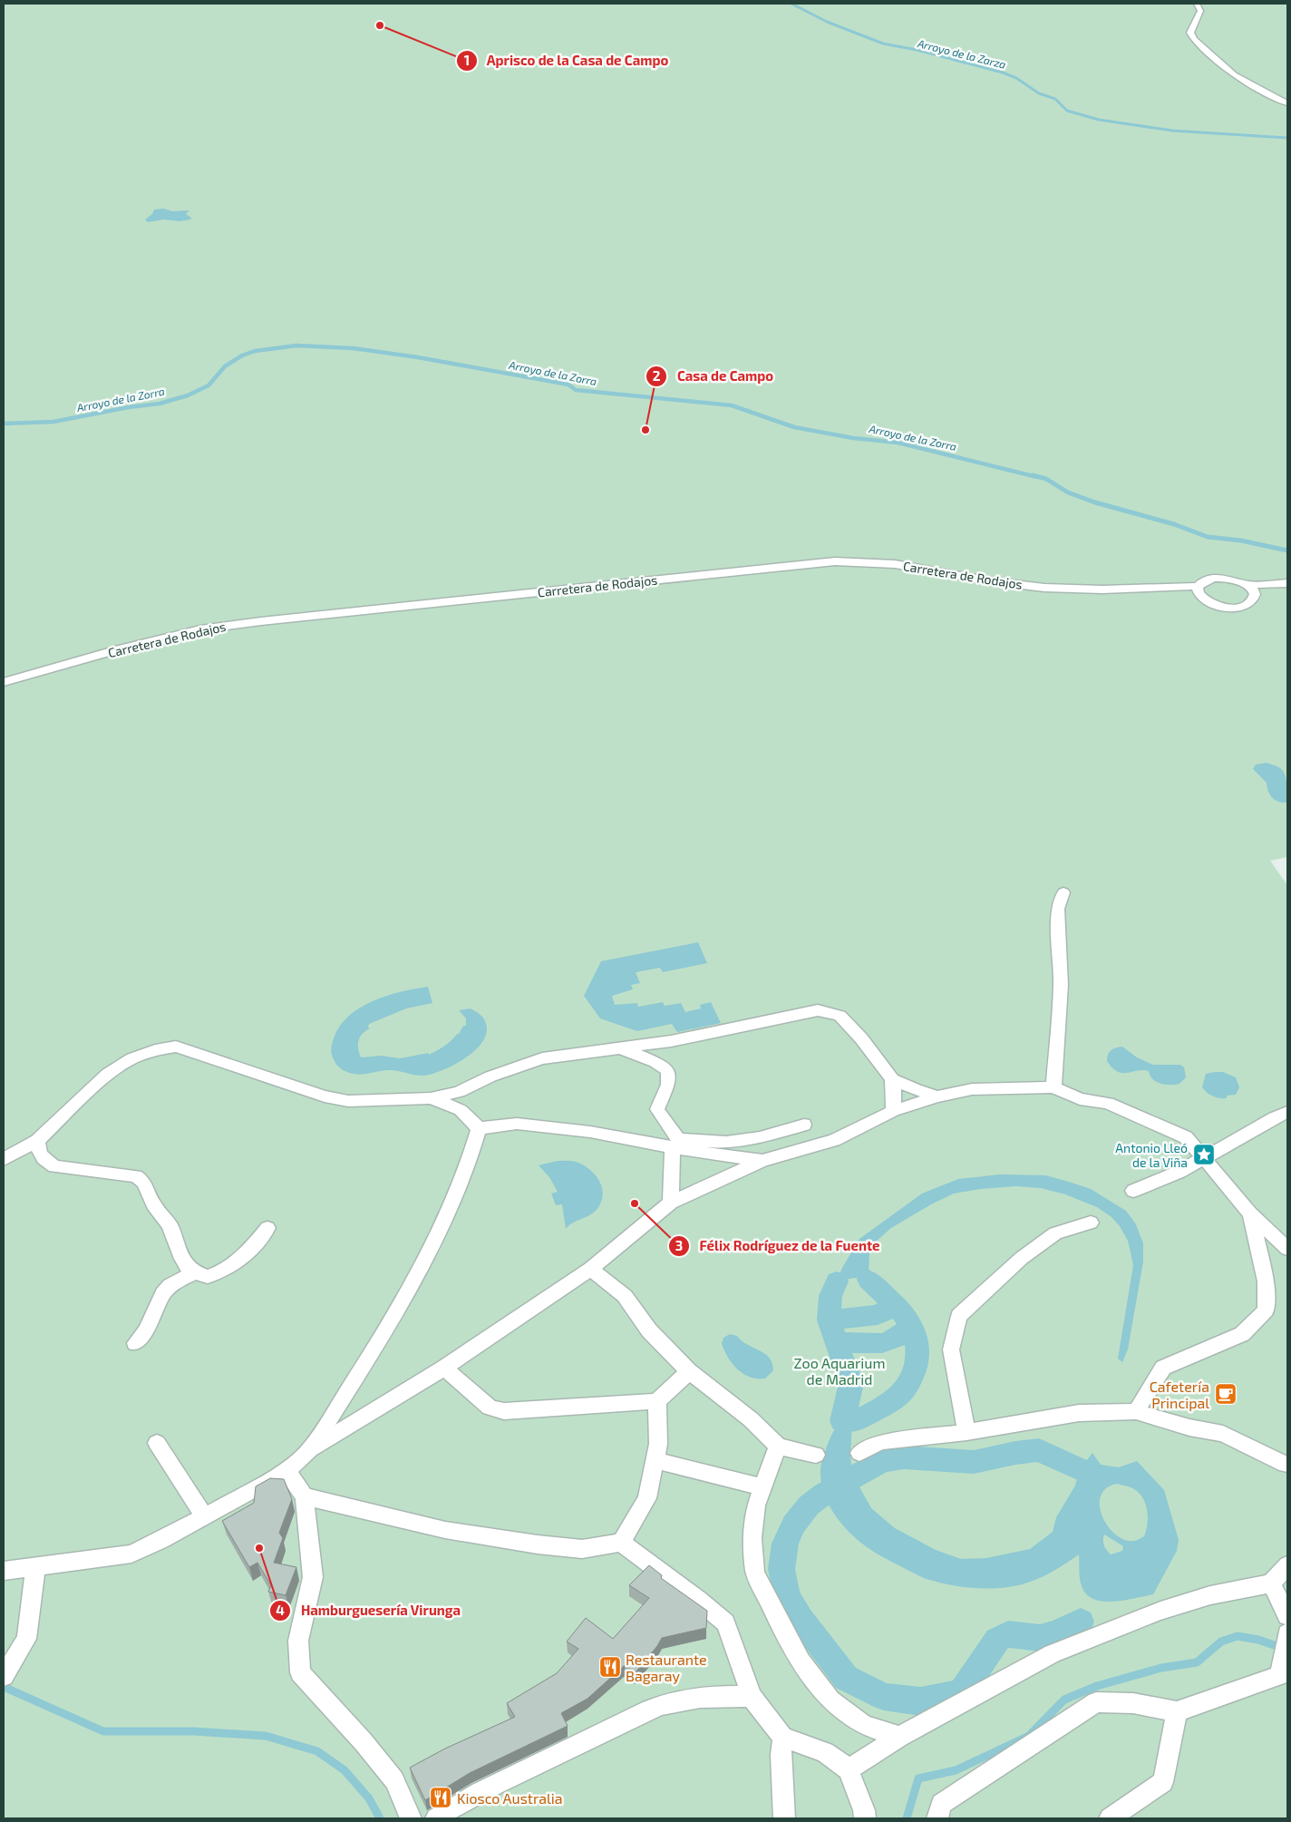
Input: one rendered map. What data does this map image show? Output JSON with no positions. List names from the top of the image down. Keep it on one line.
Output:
{"streets":{"street":["Carretera de Rodajos"]},"water":["Arroyo de la Zarza","Arroyo de la Zorra"],"parks":["Zoo Aquarium de Madrid"],"places":{"other":["Aprisco de la Casa de Campo","Casa de Campo","Félix Rodríguez de la Fuente","Hamburguesería Virunga"],"place":["Antonio Lleó de la Viña"],"cafe":["Cafetería Principal"],"restaurant":["Restaurante Bagaray","Kiosco Australia"]}}
